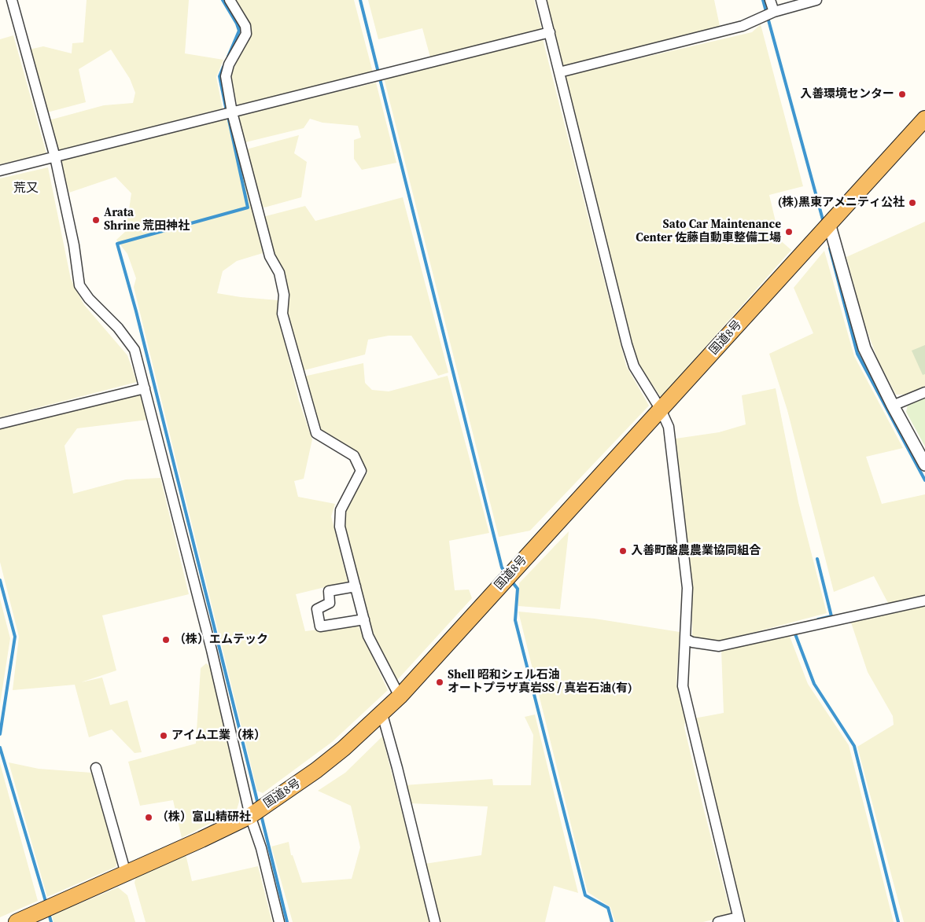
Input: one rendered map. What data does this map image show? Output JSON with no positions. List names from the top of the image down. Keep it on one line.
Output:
{"streets":{"highway":["国道8号"]},"districts":["荒又"],"places":["入善環境センター","(株)黒東アメニティ公社","Arata Shrine 荒田神社","Sato Car Maintenance Center 佐藤自動車整備工場","入善町酪農農業協同組合","（株）エムテック","Shell 昭和シェル石油 オートプラザ真岩SS / 真岩石油(有)","アイム工業（株）","（株）富山精研社"]}
